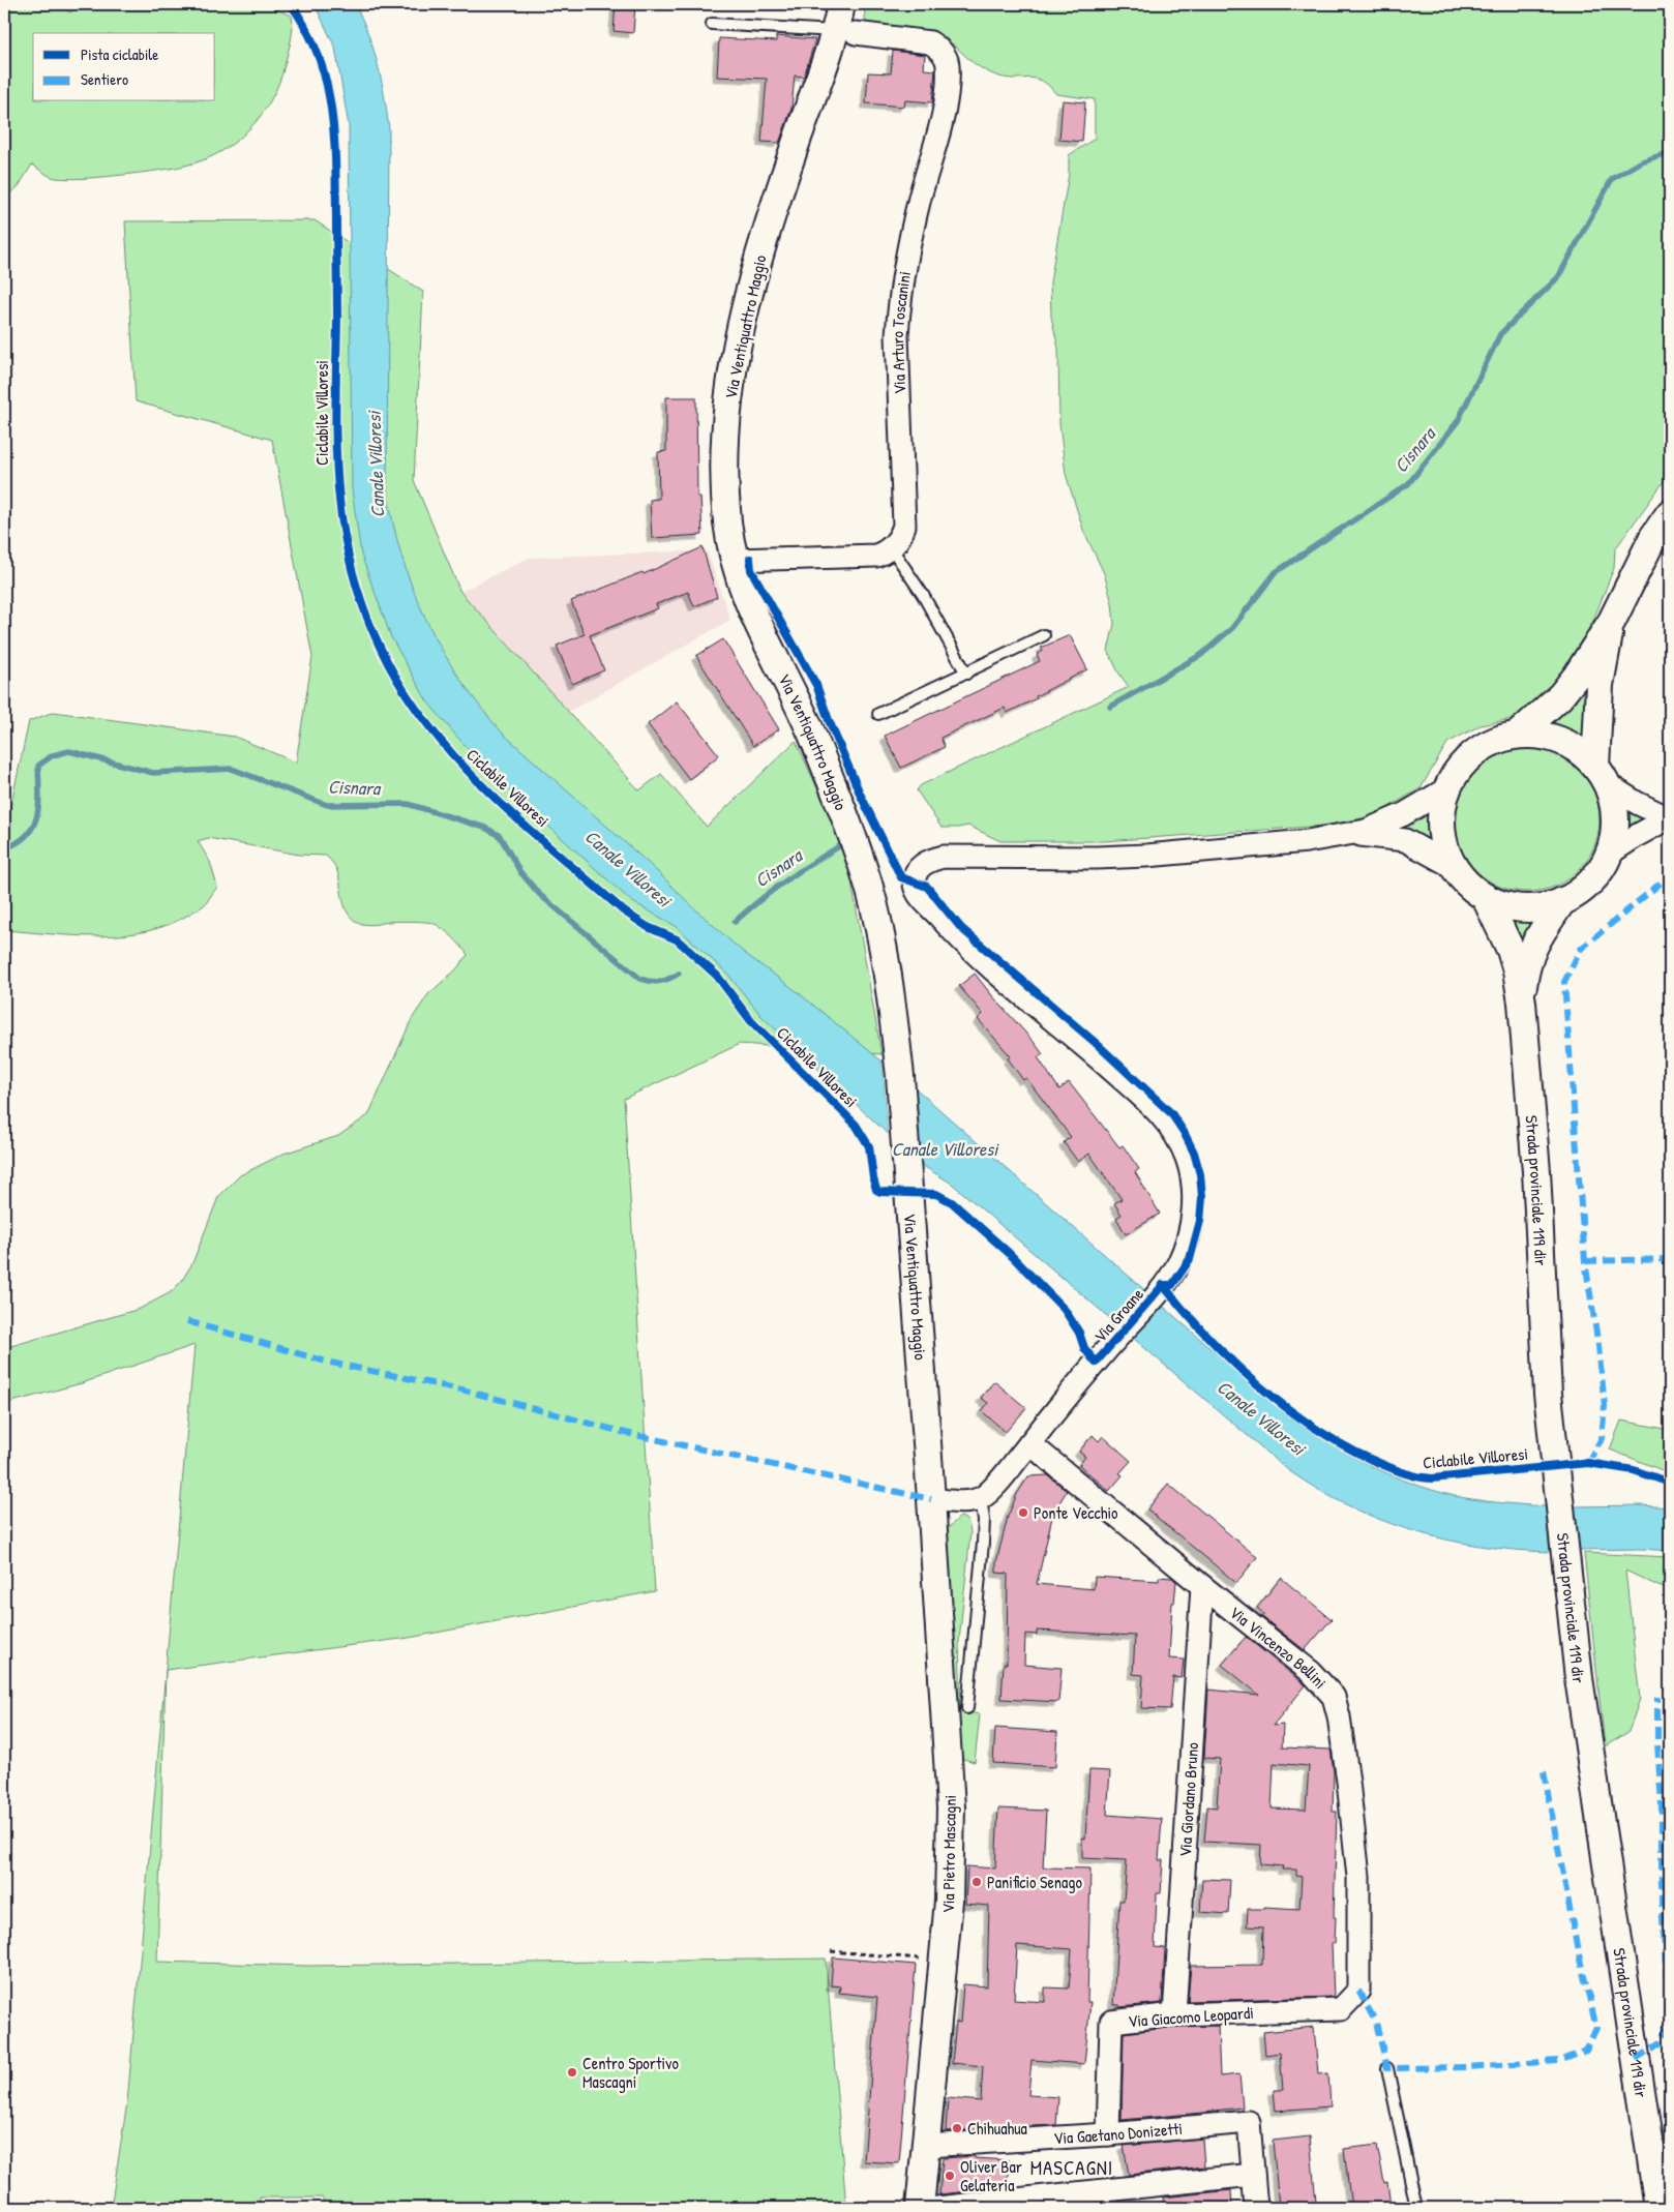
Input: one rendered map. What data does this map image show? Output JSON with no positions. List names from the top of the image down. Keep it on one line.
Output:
{"streets":{"street":["Via Ventiquattro Maggio","Via Arturo Toscanini","Strada provinciale 119 dir","Via Groane","Via Vincenzo Bellini","Via Giordano Bruno","Via Pietro Mascagni","Via Giacomo Leopardi","Via Gaetano Donizetti"],"cycle path":["Ciclabile Villoresi"]},"crossings":[["Via Ventiquattro Maggio","Via Arturo Toscanini"],["Via Ventiquattro Maggio","Via Pietro Mascagni"],["Via Groane","Via Vincenzo Bellini"],["Via Vincenzo Bellini","Via Giordano Bruno"],["Via Vincenzo Bellini","Via Giacomo Leopardi"],["Via Giordano Bruno","Via Giacomo Leopardi"],["Via Pietro Mascagni","Via Gaetano Donizetti"],["Via Giacomo Leopardi","Via Gaetano Donizetti"]],"districts":["MASCAGNI"],"water":["Cisnara","Canale Villoresi"],"places":["Ponte Vecchio","Panificio Senago","Centro Sportivo Mascagni","Chihuahua","Oliver Bar Gelateria"],"legend":["Pista ciclabile","Sentiero"]}
